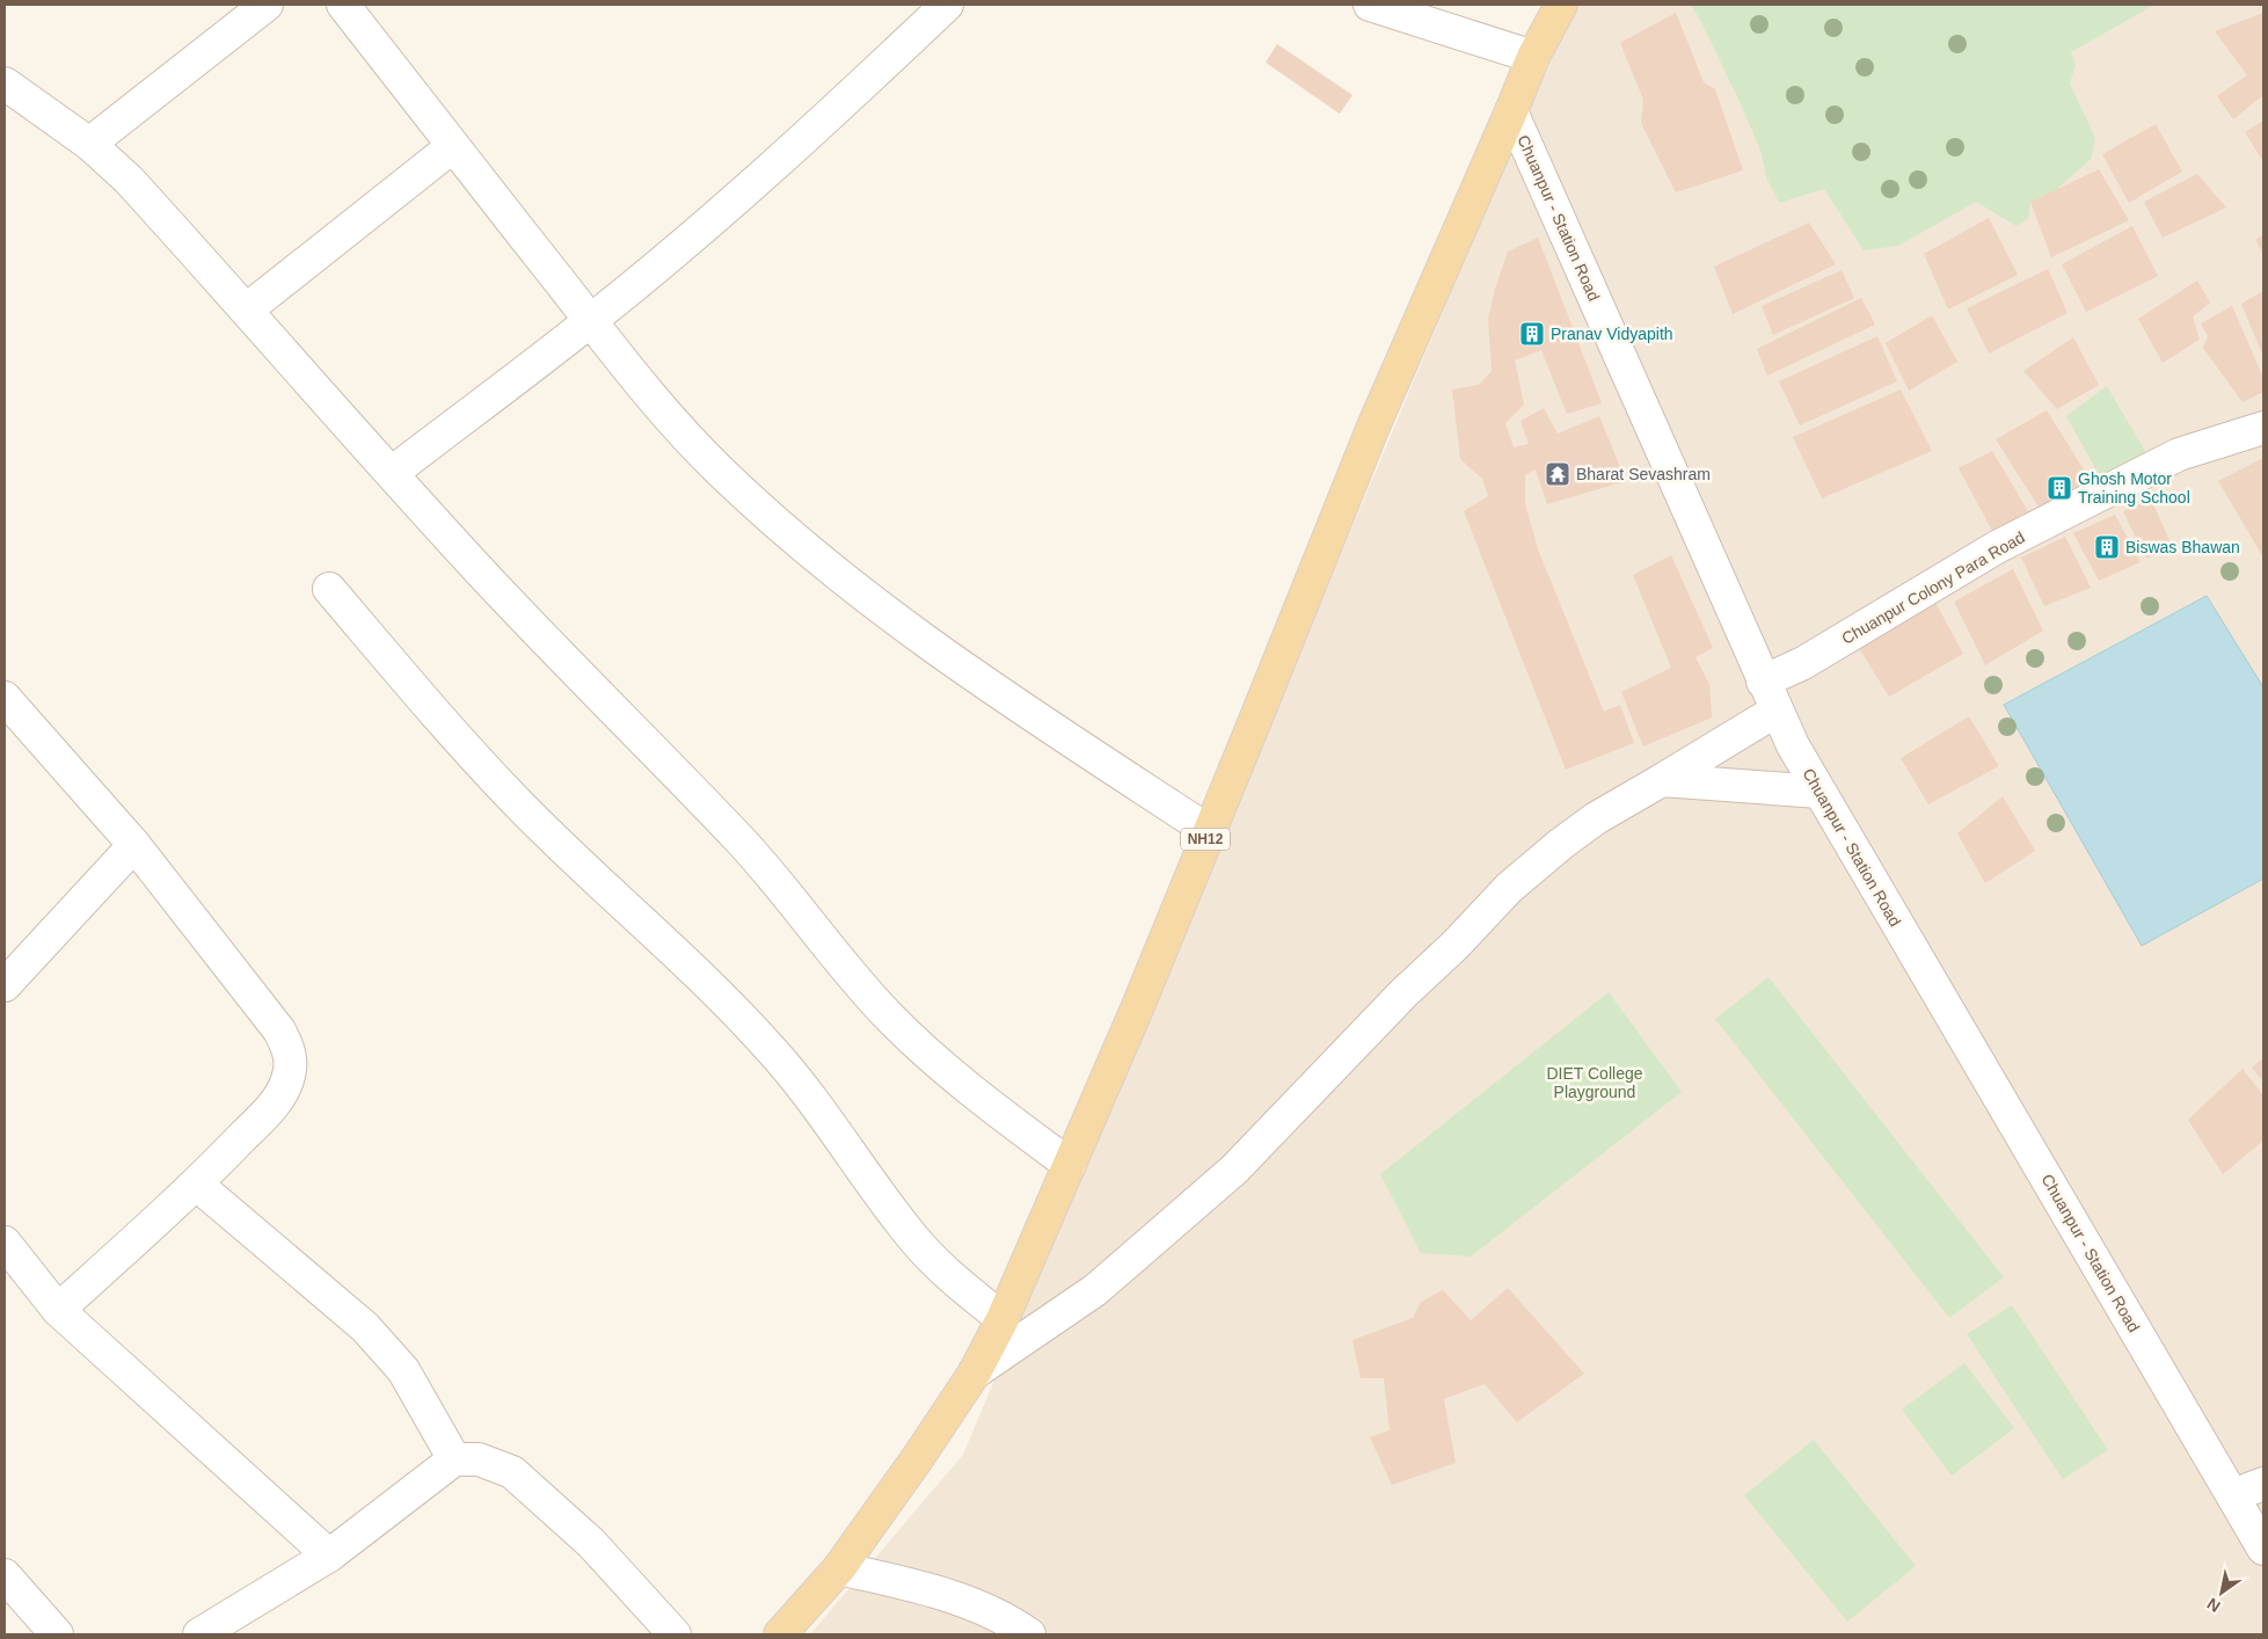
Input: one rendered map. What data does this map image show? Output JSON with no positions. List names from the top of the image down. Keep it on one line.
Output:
{"streets":{"main road":["NH12"],"street":["Chuanpur - Station Road","Chuanpur Colony Para Road"]},"crossings":[["Chuanpur - Station Road","Chuanpur Colony Para Road"],["Chuanpur - Station Road","NH12"]],"parks":["DIET College Playground"],"places":{"building":["Pranav Vidyapith","Ghosh Motor Training School","Biswas Bhawan"],"temple":["Bharat Sevashram"]},"north":"bottom left"}
